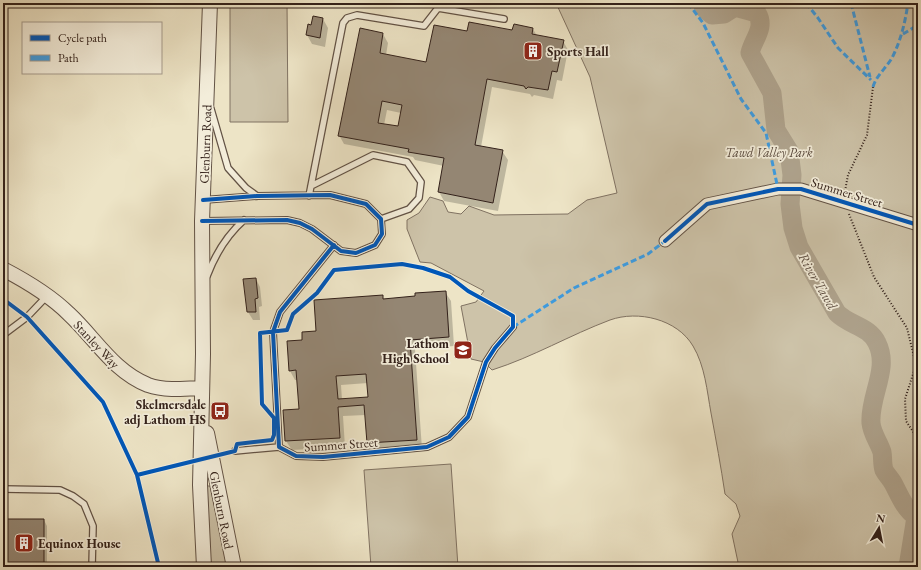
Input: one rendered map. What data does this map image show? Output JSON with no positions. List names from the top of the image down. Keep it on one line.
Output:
{"streets":{"street":["Glenburn Road","Summer Street","Stanley Way"]},"crossings":[["Glenburn Road","Stanley Way"]],"water":["River Tawd"],"parks":["Tawd Valley Park"],"places":{"building":["Sports Hall","Equinox House"],"school or university":["Lathom High School"],"bus stop":["Skelmersdale adj Lathom HS"]},"legend":["Cycle path","Path"],"north":"top"}
